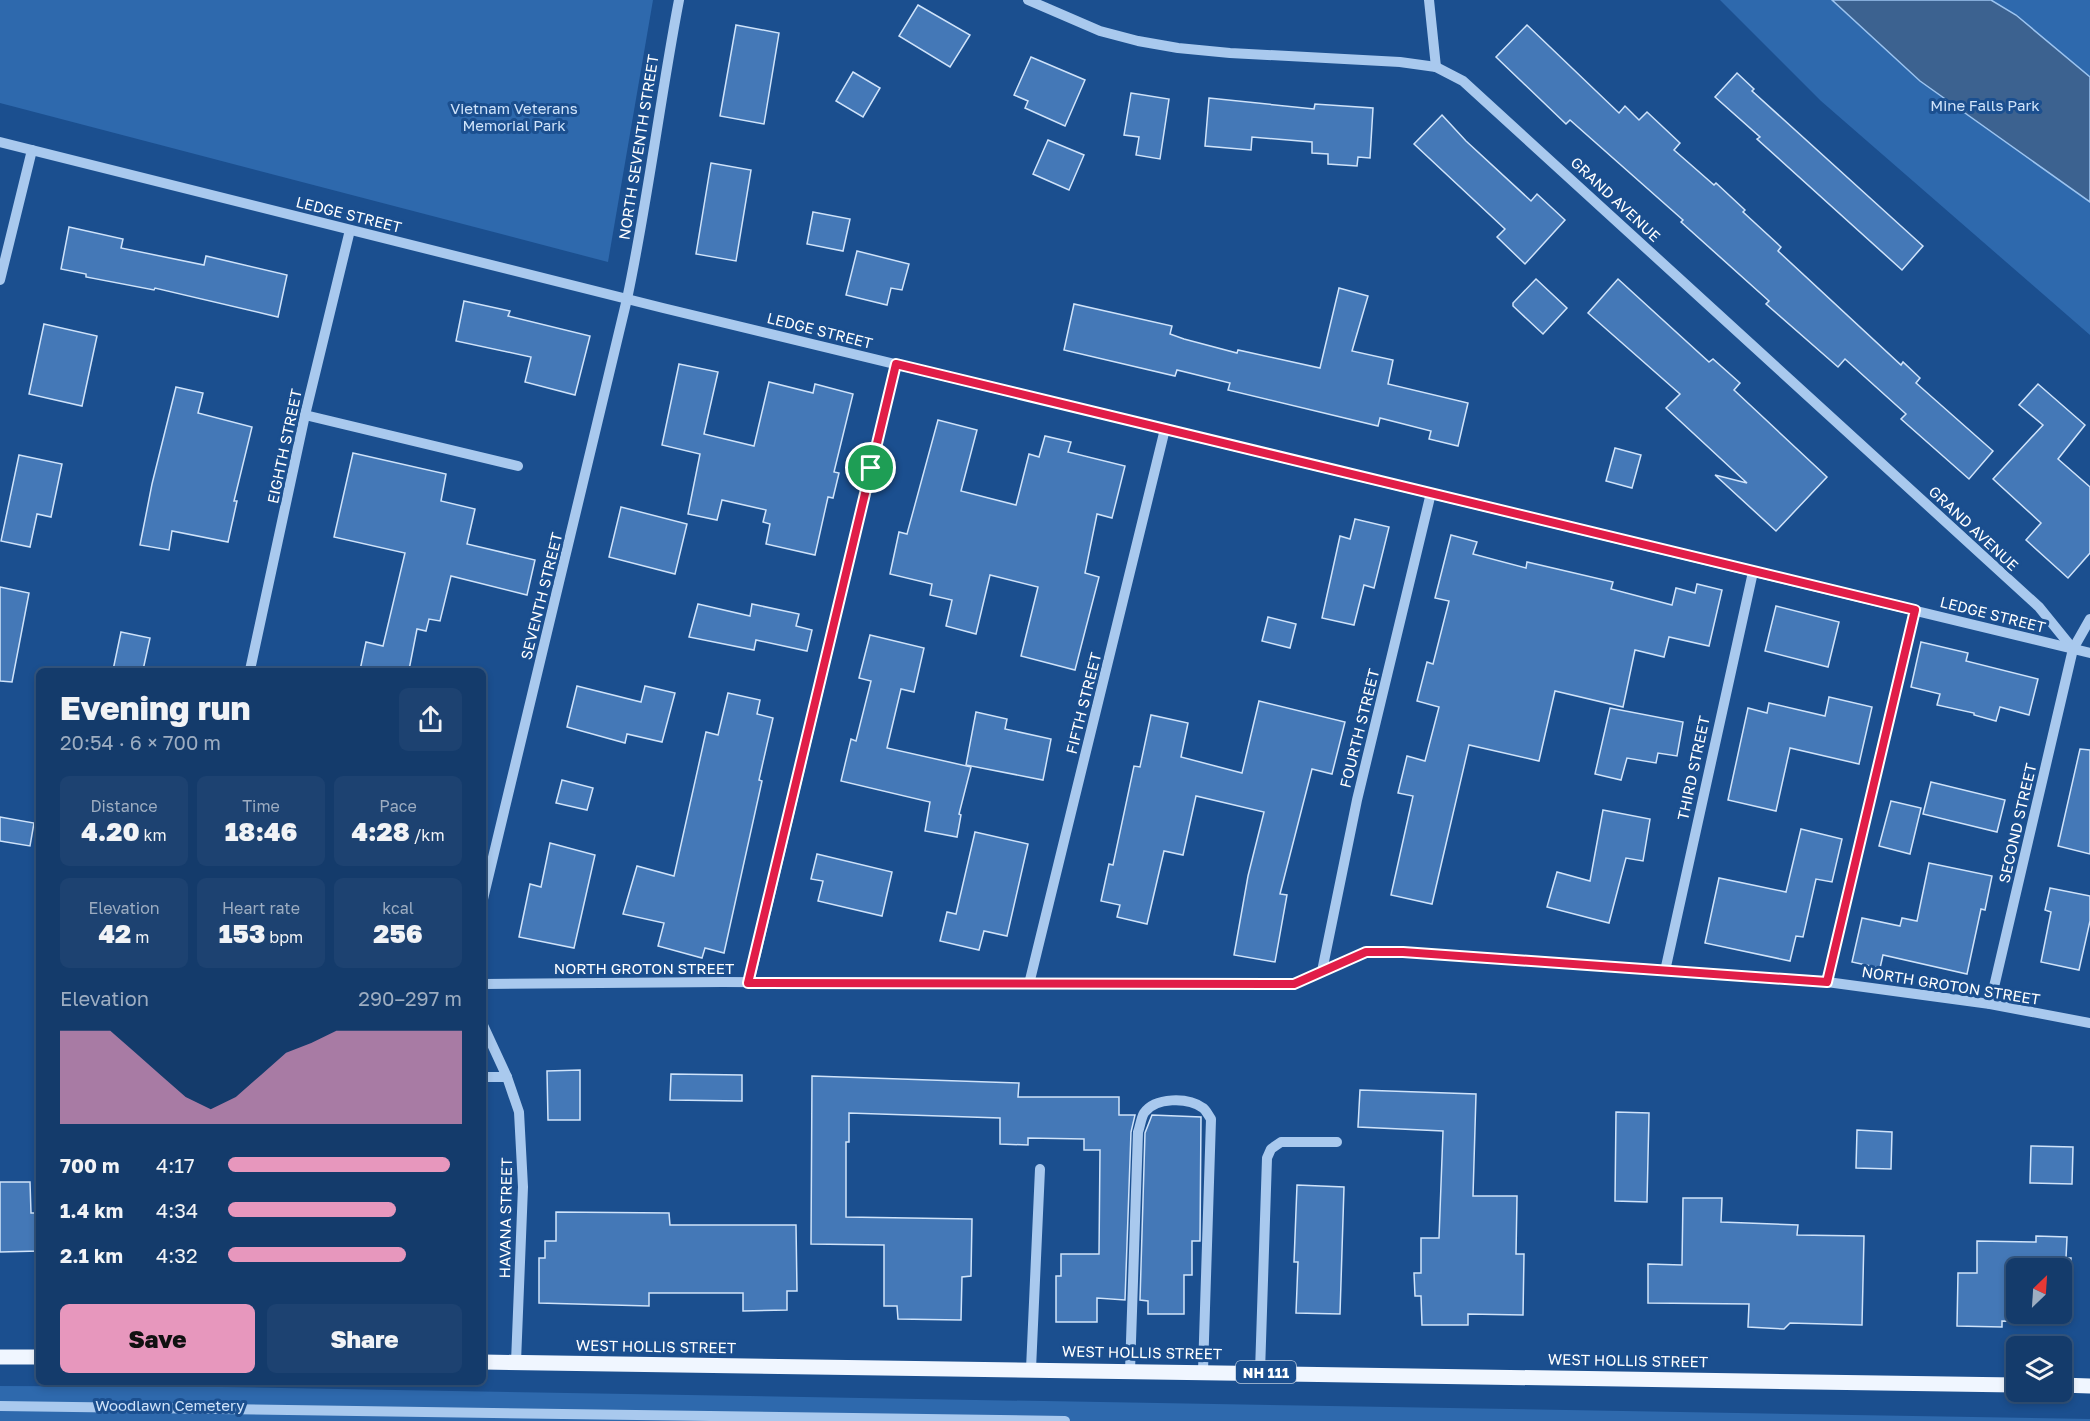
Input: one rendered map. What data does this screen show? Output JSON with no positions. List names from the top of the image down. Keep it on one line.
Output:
{"streets":{"main road":["WEST HOLLIS STREET","NH 111"],"street":["NORTH SEVENTH STREET","GRAND AVENUE","LEDGE STREET","EIGHTH STREET","SEVENTH STREET","FIFTH STREET","FOURTH STREET","THIRD STREET","SECOND STREET","NORTH GROTON STREET","HAVANA STREET"]},"crossings":[["NORTH SEVENTH STREET","LEDGE STREET"],["NORTH SEVENTH STREET","SEVENTH STREET"],["GRAND AVENUE","LEDGE STREET"],["GRAND AVENUE","SECOND STREET"],["LEDGE STREET","EIGHTH STREET"],["LEDGE STREET","SEVENTH STREET"],["LEDGE STREET","FIFTH STREET"],["LEDGE STREET","FOURTH STREET"],["LEDGE STREET","THIRD STREET"],["LEDGE STREET","SECOND STREET"],["FIFTH STREET","NORTH GROTON STREET"],["FOURTH STREET","NORTH GROTON STREET"],["THIRD STREET","NORTH GROTON STREET"],["SECOND STREET","NORTH GROTON STREET"],["HAVANA STREET","WEST HOLLIS STREET"]],"parks":["Mine Falls Park","Vietnam Veterans Memorial Park","Woodlawn Cemetery"],"north":"top right","page":{"heading":["Evening run","20:54 · 6 × 700 m"],"stats":[["Distance","4.20 km"],["Time","18:46"],["Pace","4:28 /km"],["Elevation","42 m"],["Heart rate","153 bpm"],["kcal","256"]],"chart":["Elevation","290–297 m"],"list":[{"name":"700 m","note":"4:17"},{"name":"1.4 km","note":"4:34"},{"name":"2.1 km","note":"4:32"}],"buttons":["Save","Share"]}}
